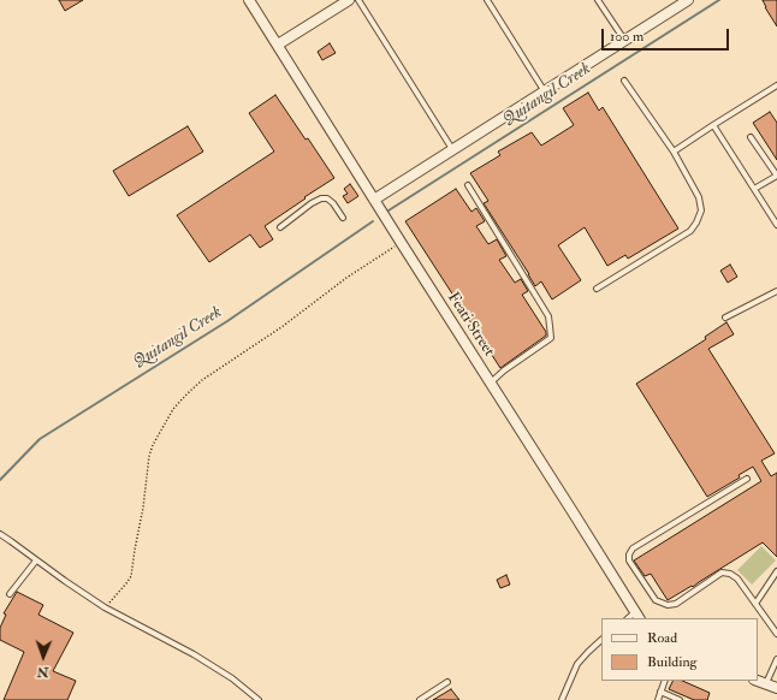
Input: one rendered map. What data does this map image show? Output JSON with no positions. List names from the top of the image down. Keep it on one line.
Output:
{"streets":{"street":["Feati Street"]},"water":["Quitangil Creek"],"legend":["Road","Building"],"scale_bar":"100 m","north":"bottom"}
